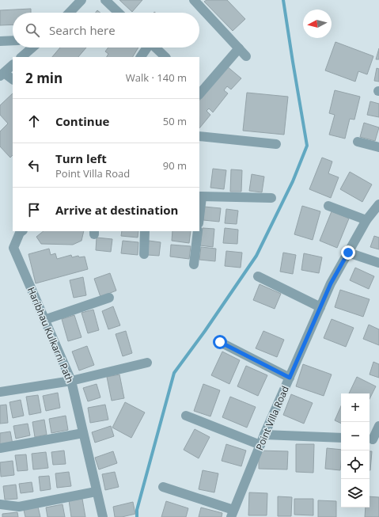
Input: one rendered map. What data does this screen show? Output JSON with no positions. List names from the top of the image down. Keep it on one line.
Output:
{"streets":{"street":["Haribhau Kulkarni Path","Point Villa Road"]},"north":"left","page":{"search":"Search here","heading":["2 min","Walk · 140 m"],"list":[["Continue","50 m"],["Turn left","Point Villa Road","90 m"],"Arrive at destination"],"map_buttons":["+","−"]}}
